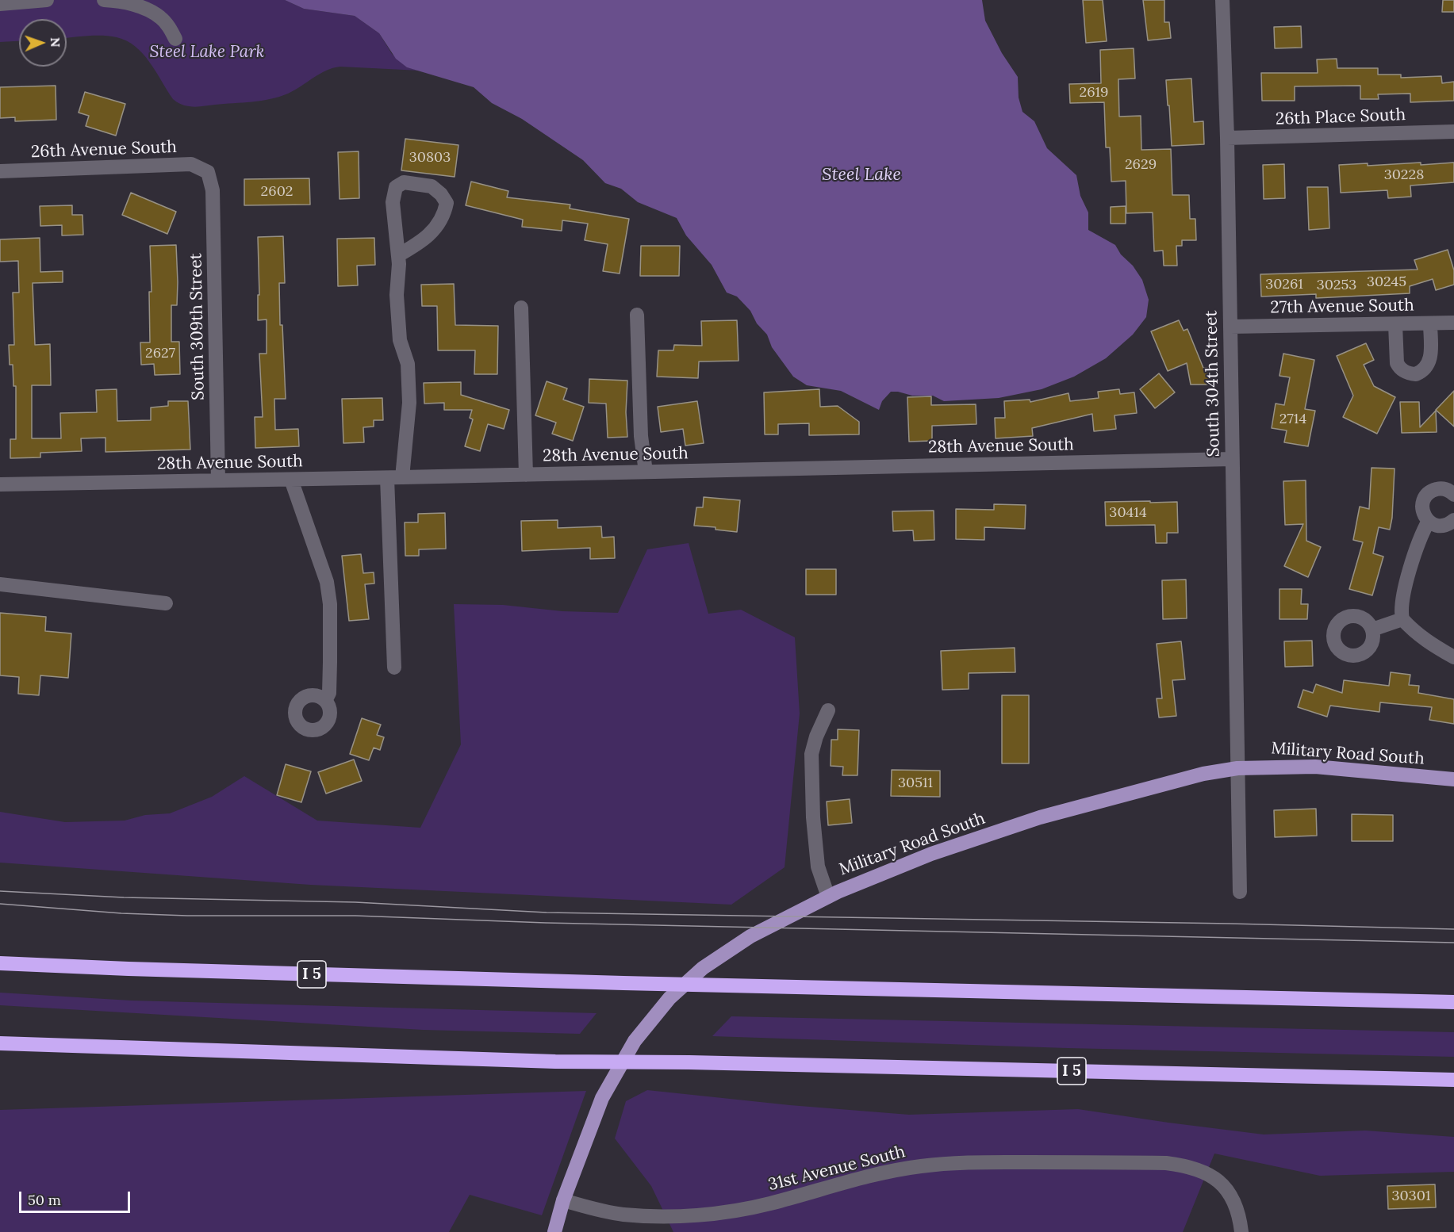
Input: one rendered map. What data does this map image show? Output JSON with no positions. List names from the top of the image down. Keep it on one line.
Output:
{"streets":{"highway":["I 5"],"main road":["Military Road South"],"street":["26th Place South","26th Avenue South","27th Avenue South","South 309th Street","South 304th Street","28th Avenue South","31st Avenue South"]},"crossings":[["26th Place South","South 304th Street"],["26th Avenue South","South 309th Street"],["27th Avenue South","South 304th Street"],["South 309th Street","28th Avenue South"],["South 304th Street","28th Avenue South"],["South 304th Street","Military Road South"],["Military Road South","31st Avenue South"]],"water":["Steel Lake"],"parks":["Steel Lake Park"],"house_numbers":["2619","30803","2629","30228","2602","30245","30261","30253","2627","2714","30414","30511","30301"],"scale_bar":"50 m","north":"right"}
